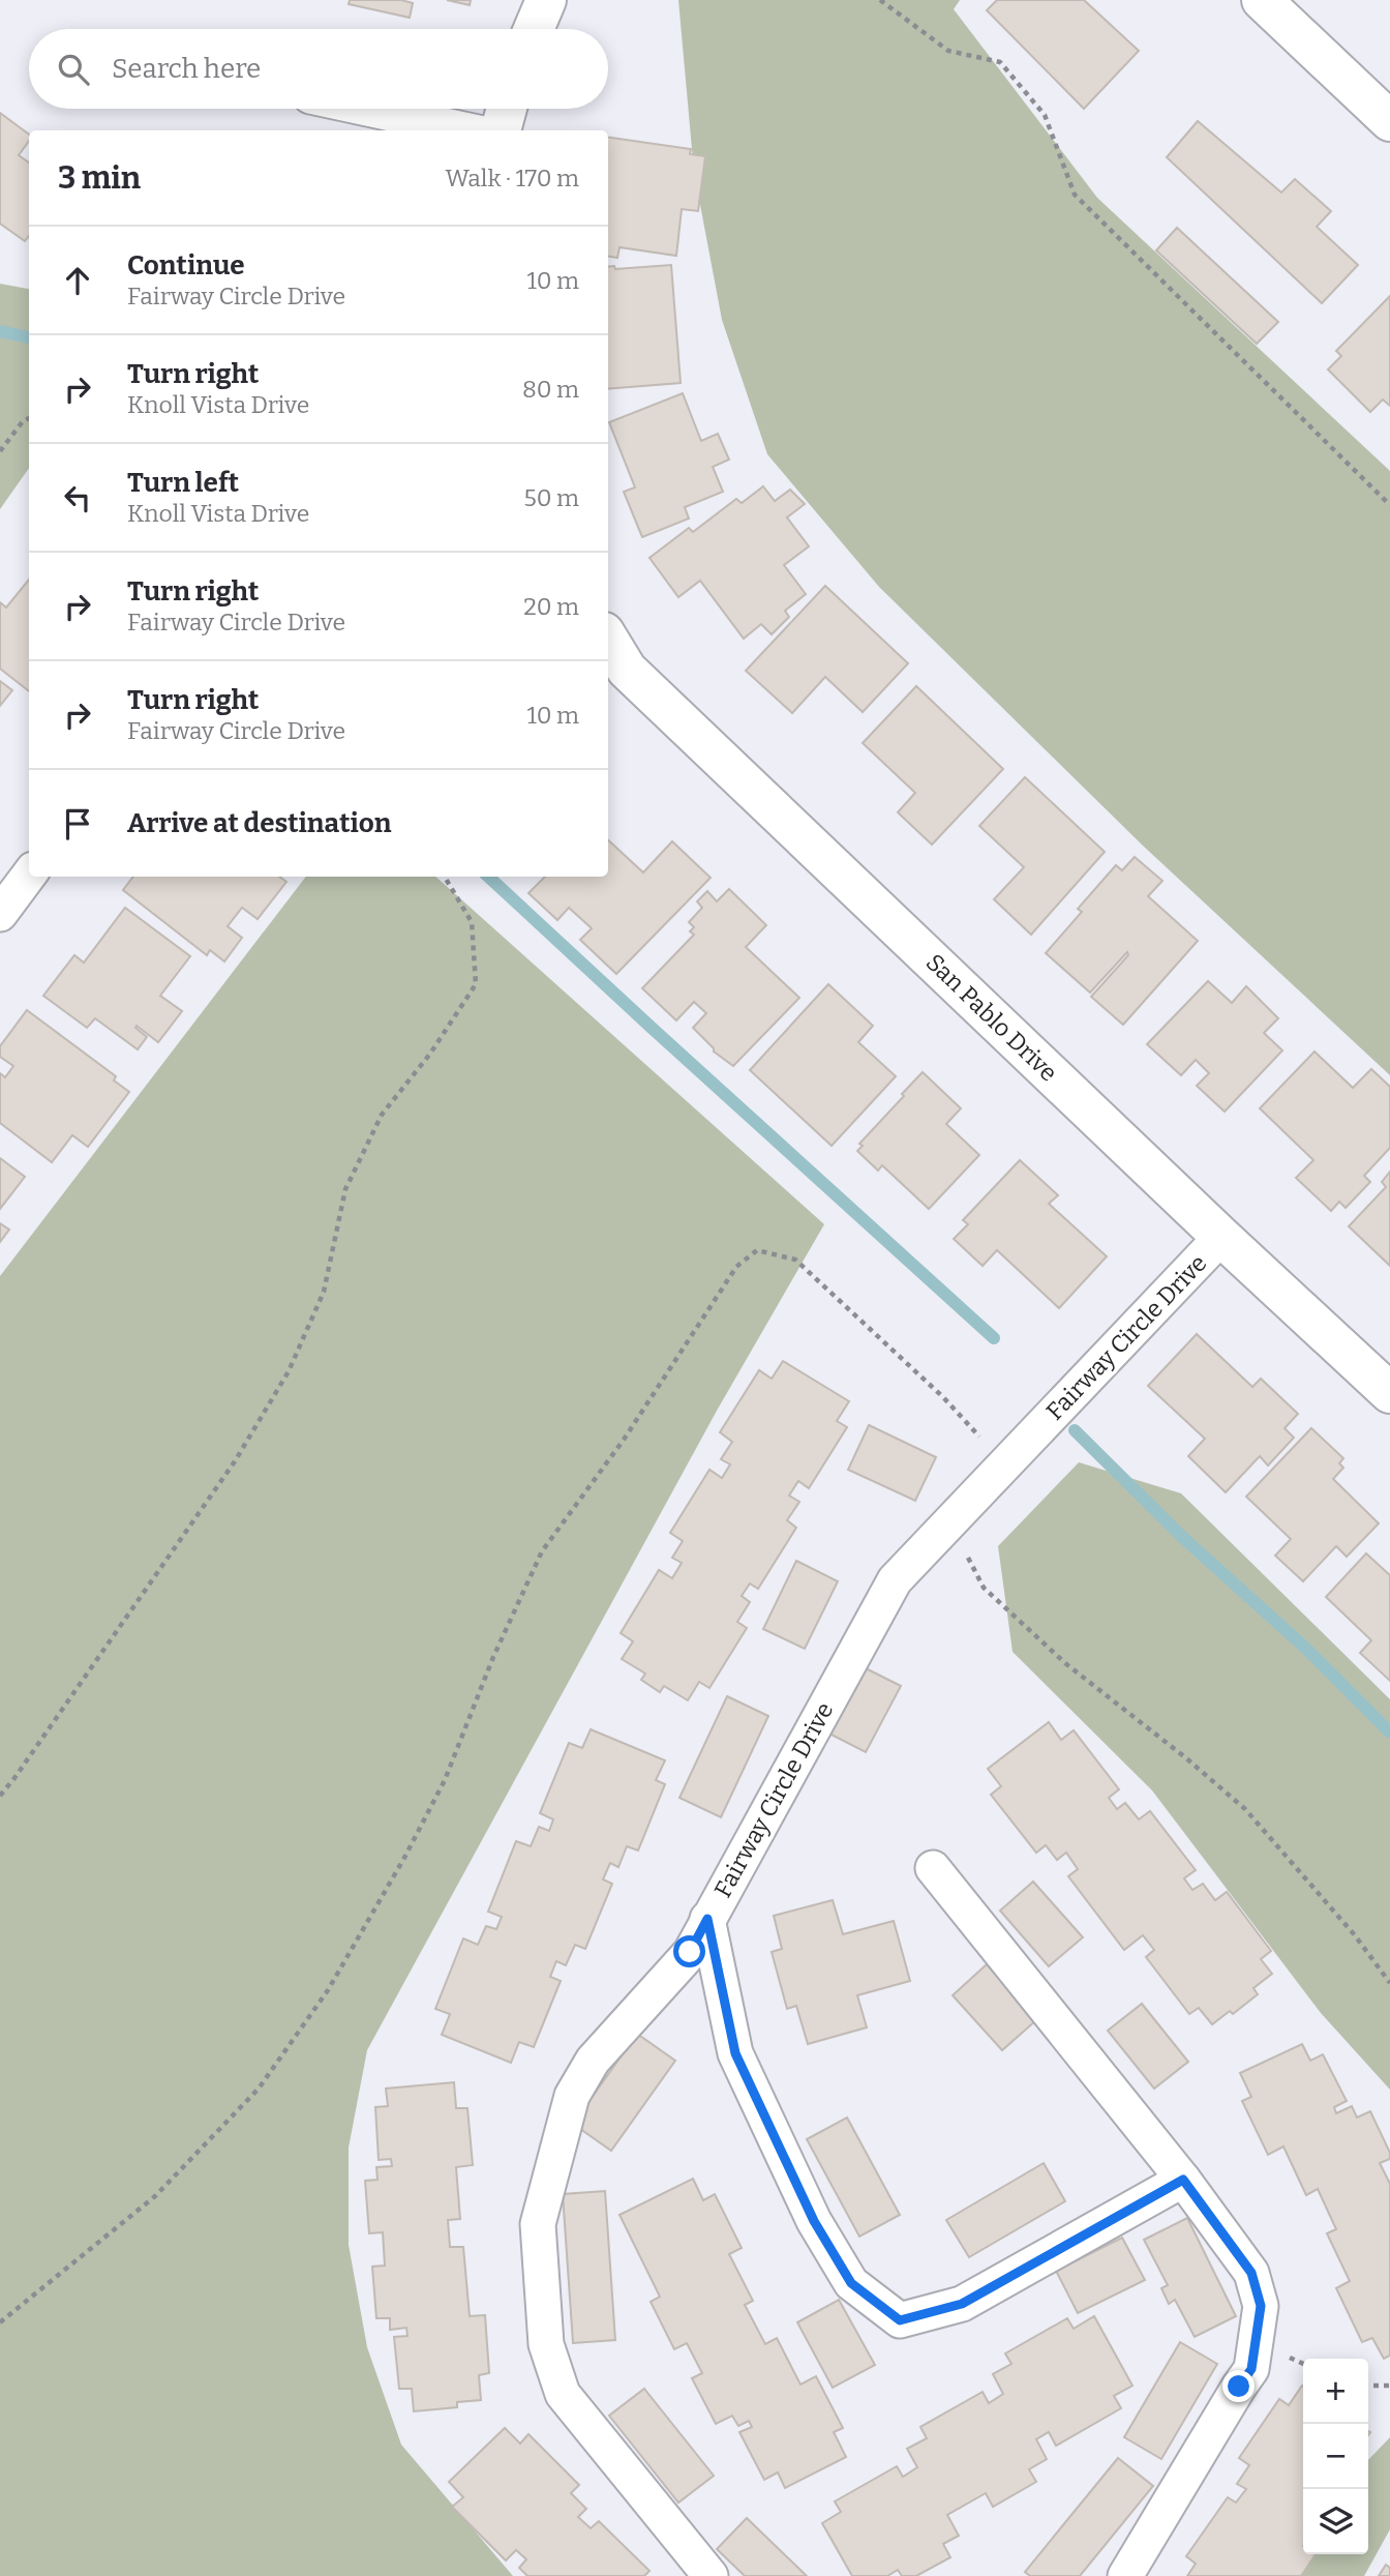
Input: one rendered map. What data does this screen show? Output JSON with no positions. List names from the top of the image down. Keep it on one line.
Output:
{"streets":{"street":["San Pablo Drive","Fairway Circle Drive"]},"crossings":[["San Pablo Drive","Fairway Circle Drive"]],"page":{"search":"Search here","heading":["3 min","Walk · 170 m"],"list":[["Continue","Fairway Circle Drive","10 m"],["Turn right","Knoll Vista Drive","80 m"],["Turn left","Knoll Vista Drive","50 m"],["Turn right","Fairway Circle Drive","20 m"],["Turn right","Fairway Circle Drive","10 m"],"Arrive at destination"],"map_buttons":["+","−"]}}
